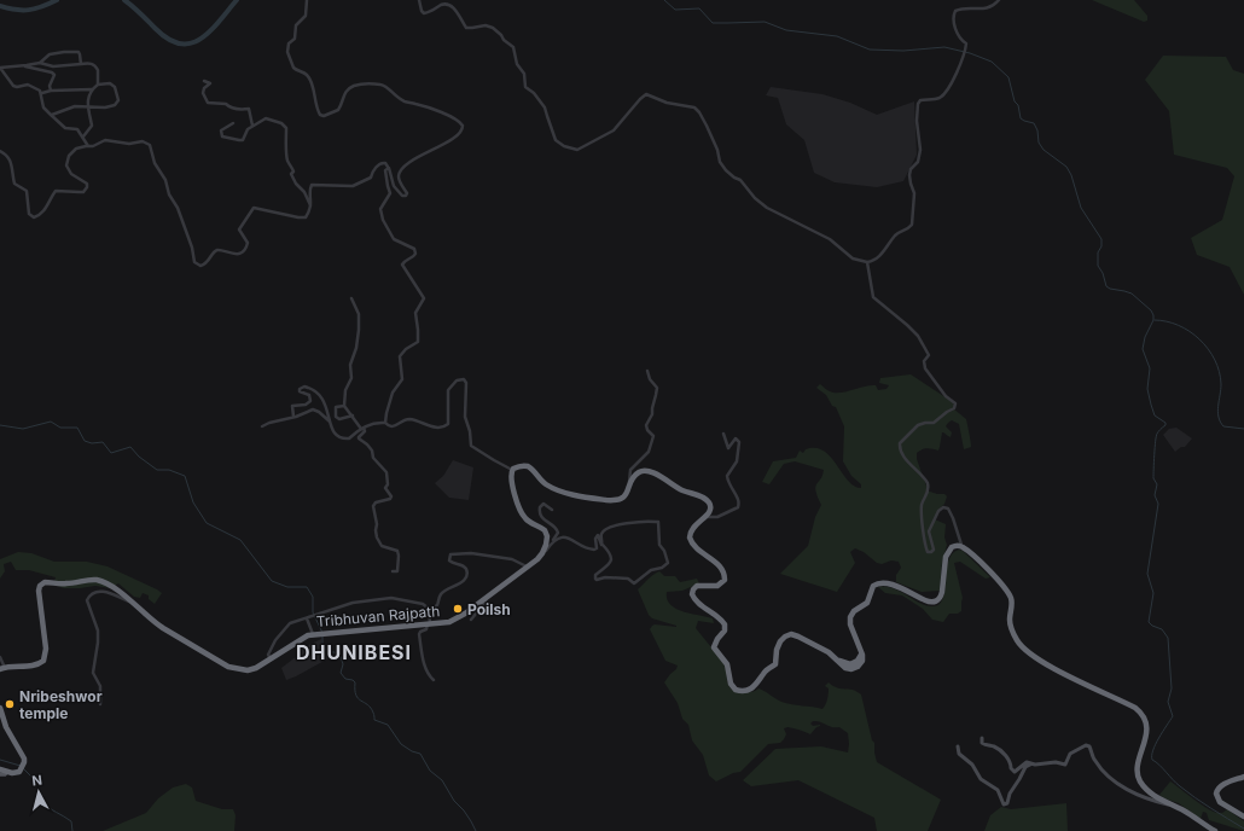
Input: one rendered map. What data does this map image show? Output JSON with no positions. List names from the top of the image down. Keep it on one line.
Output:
{"streets":{"highway":["Tribhuvan Rajpath"]},"districts":["DHUNIBESI"],"places":["Poilsh","Nribeshwor temple"],"north":"top"}
